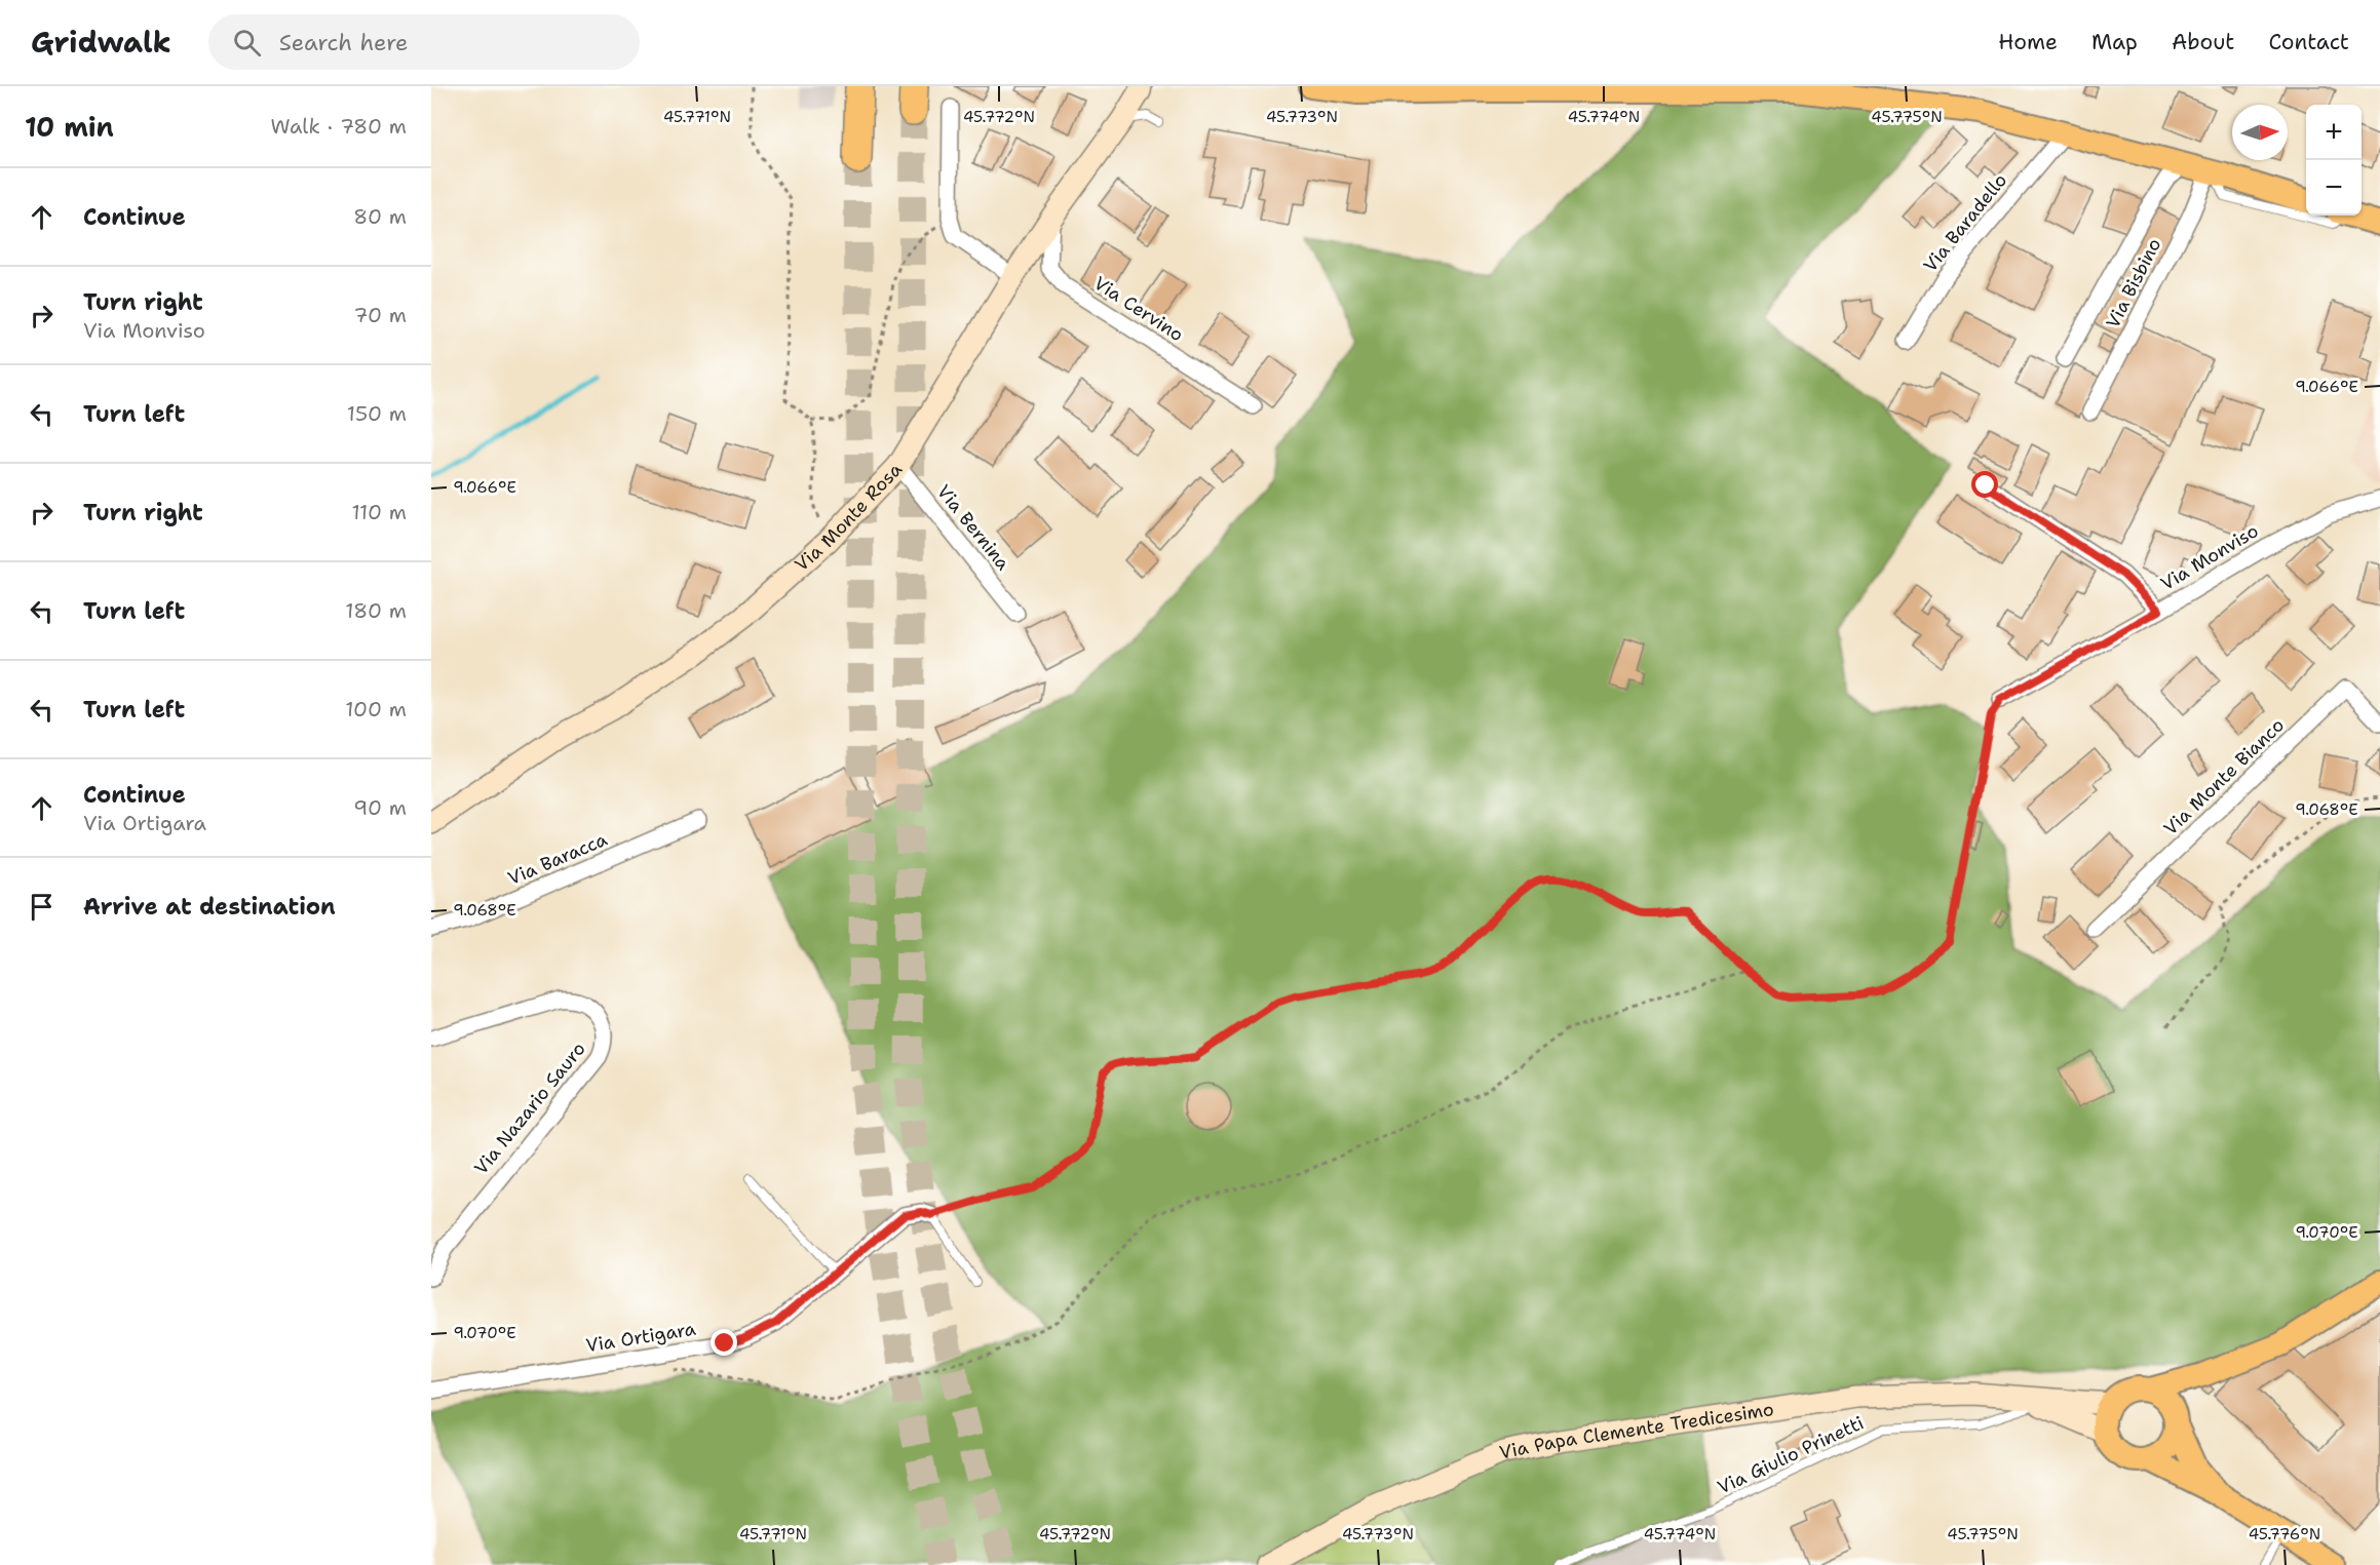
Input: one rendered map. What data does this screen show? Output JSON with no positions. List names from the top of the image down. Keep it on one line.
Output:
{"streets":{"street":["Via Baradello","Via Bisbino","Via Cervino","Via Monte Rosa","Via Bernina","Via Monviso","Via Monte Bianco","Via Baracca","Via Nazario Sauro","Via Ortigara","Via Papa Clemente Tredicesimo"],"lane":["Via Giulio Prinetti"]},"crossings":[["Via Cervino","Via Monte Rosa"],["Via Monte Rosa","Via Bernina"],["Via Papa Clemente Tredicesimo","Via Giulio Prinetti"]],"north":"right","page":{"header":"Gridwalk","search":"Search here","nav":["Home","Map","About","Contact"],"heading":["10 min","Walk · 780 m"],"map_buttons":["+","−"],"list":[["Continue","80 m"],["Turn right","Via Monviso","70 m"],["Turn left","150 m"],["Turn right","110 m"],["Turn left","180 m"],["Turn left","100 m"],["Continue","Via Ortigara","90 m"],"Arrive at destination"]},"coordinates":["45.771°N","45.772°N","45.773°N","45.774°N","45.775°N","9.066°E","9.068°E","9.070°E","45.776°N"]}
